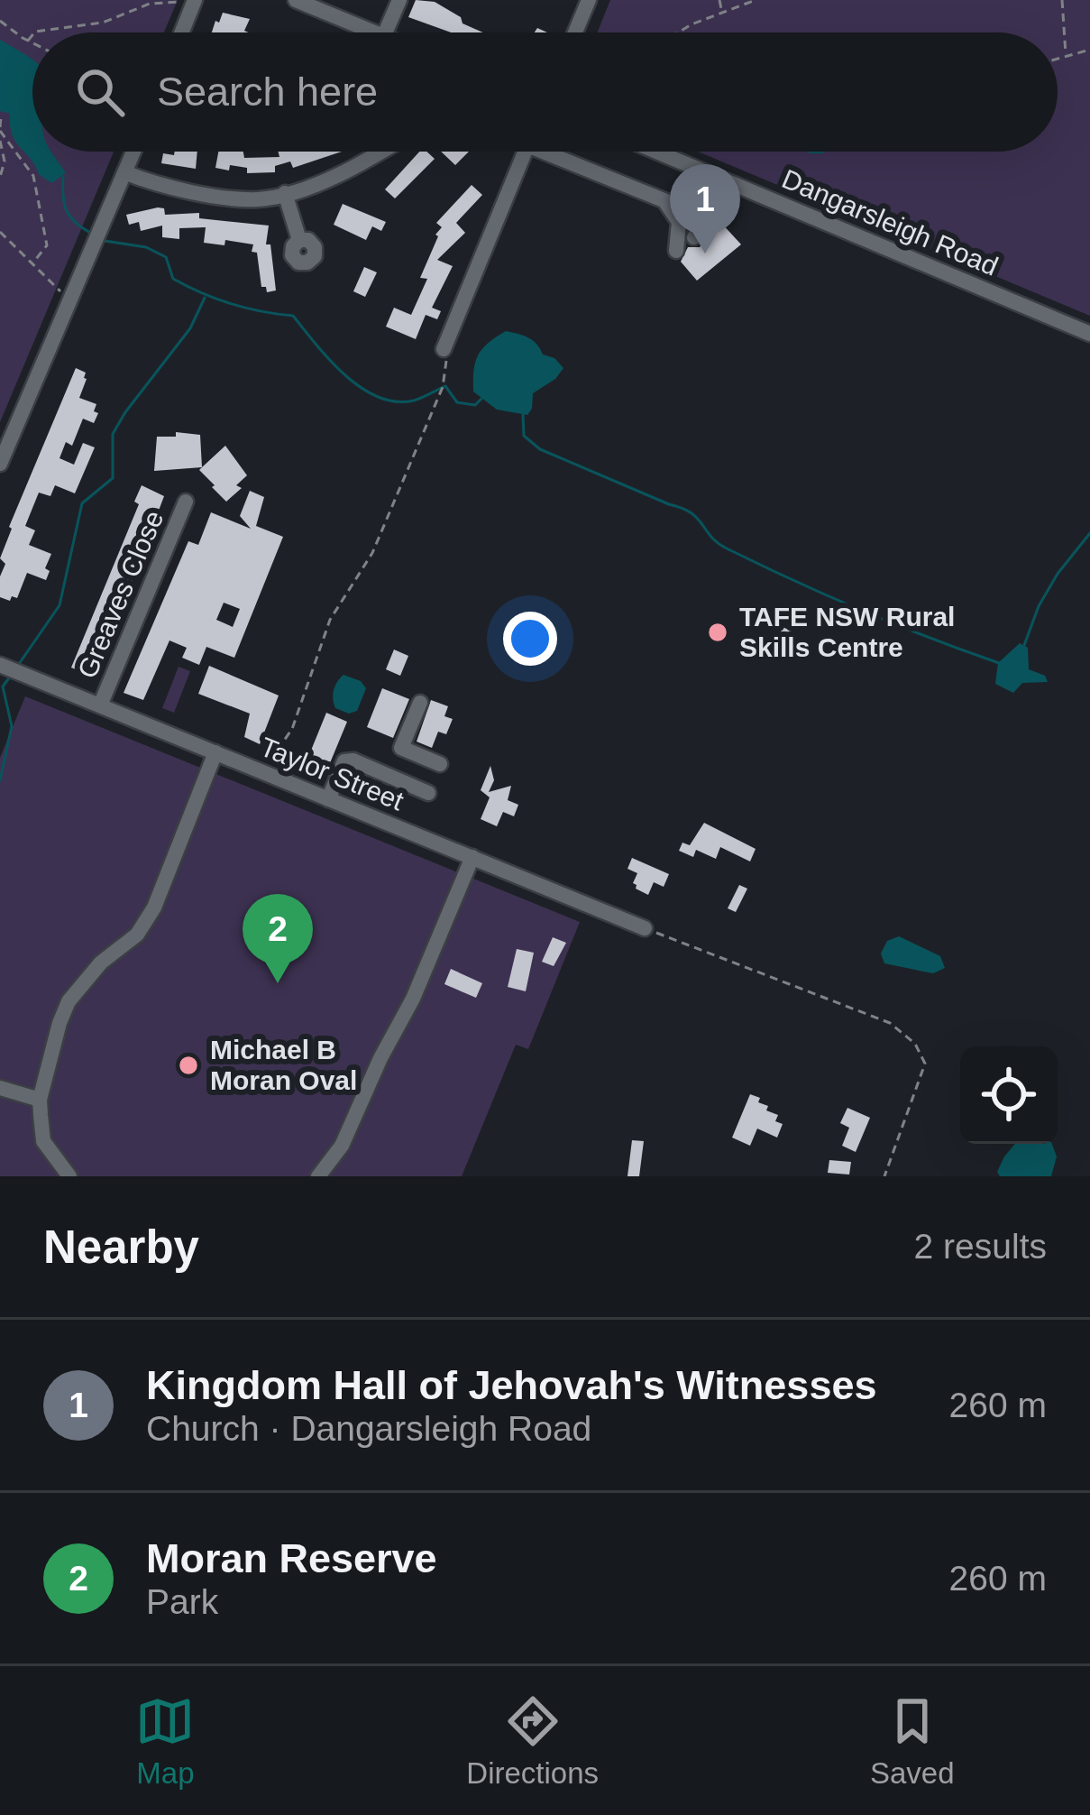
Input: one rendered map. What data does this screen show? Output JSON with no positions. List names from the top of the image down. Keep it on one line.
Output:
{"streets":{"street":["Dangarsleigh Road","Greaves Close","Taylor Street"]},"crossings":[["Greaves Close","Taylor Street"]],"places":["TAFE NSW Rural Skills Centre","Michael B Moran Oval"],"page":{"search":"Search here","pins":["1","2"],"heading":["Nearby","2 results"],"list":[{"mark":"1","name":"Kingdom Hall of Jehovah's Witnesses","note":"Church · Dangarsleigh Road","value":"260 m"},{"mark":"2","name":"Moran Reserve","note":"Park","value":"260 m"}],"nav":["Map","Directions","Saved"]}}
